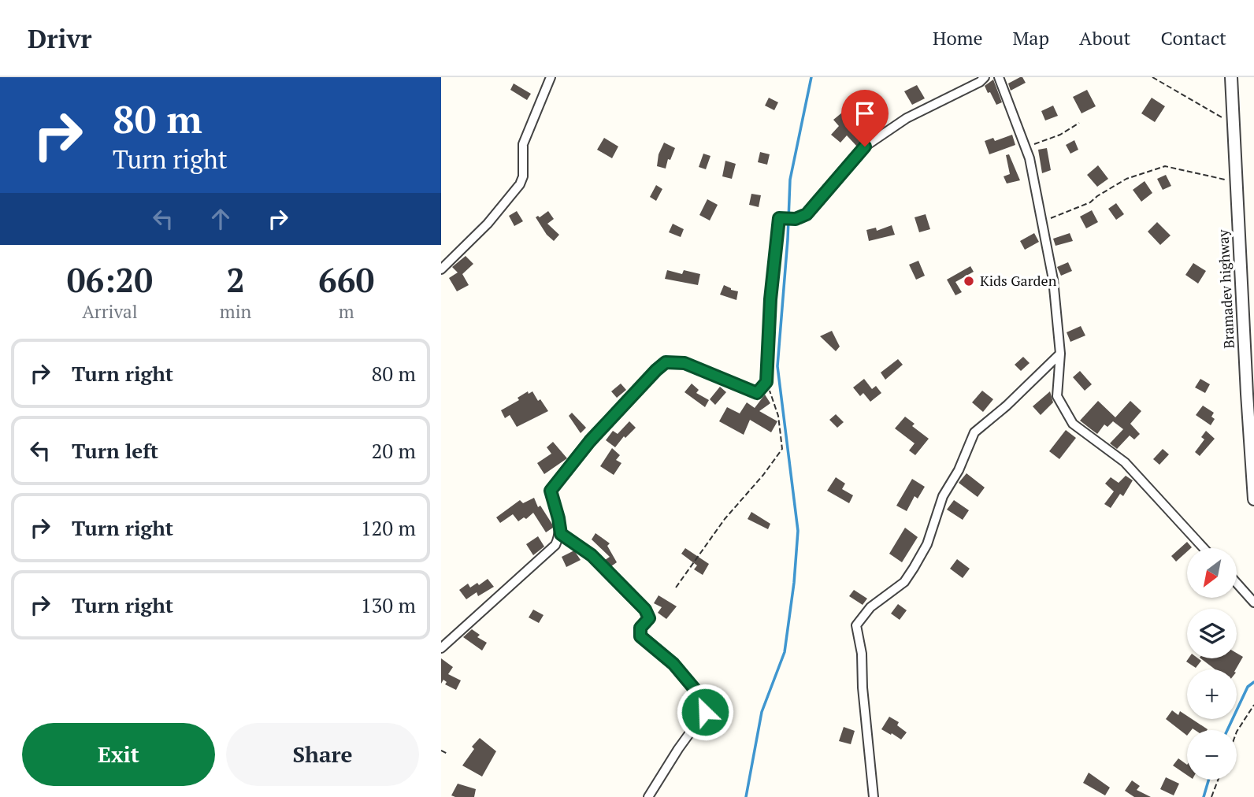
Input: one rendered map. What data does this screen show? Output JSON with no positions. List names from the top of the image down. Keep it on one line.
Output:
{"streets":{"street":["Bramadev highway"]},"places":["Kids Garden"],"north":"bottom left","page":{"header":"Drivr","nav":["Home","Map","About","Contact"],"turn":["80 m","Turn right"],"eta":["06:20","Arrival","2","min","660","m"],"list":[{"name":"Turn right","value":"80 m"},{"name":"Turn left","value":"20 m"},{"name":"Turn right","value":"120 m"},{"name":"Turn right","value":"130 m"}],"map_buttons":["+","−"],"buttons":["Exit","Share"]}}
